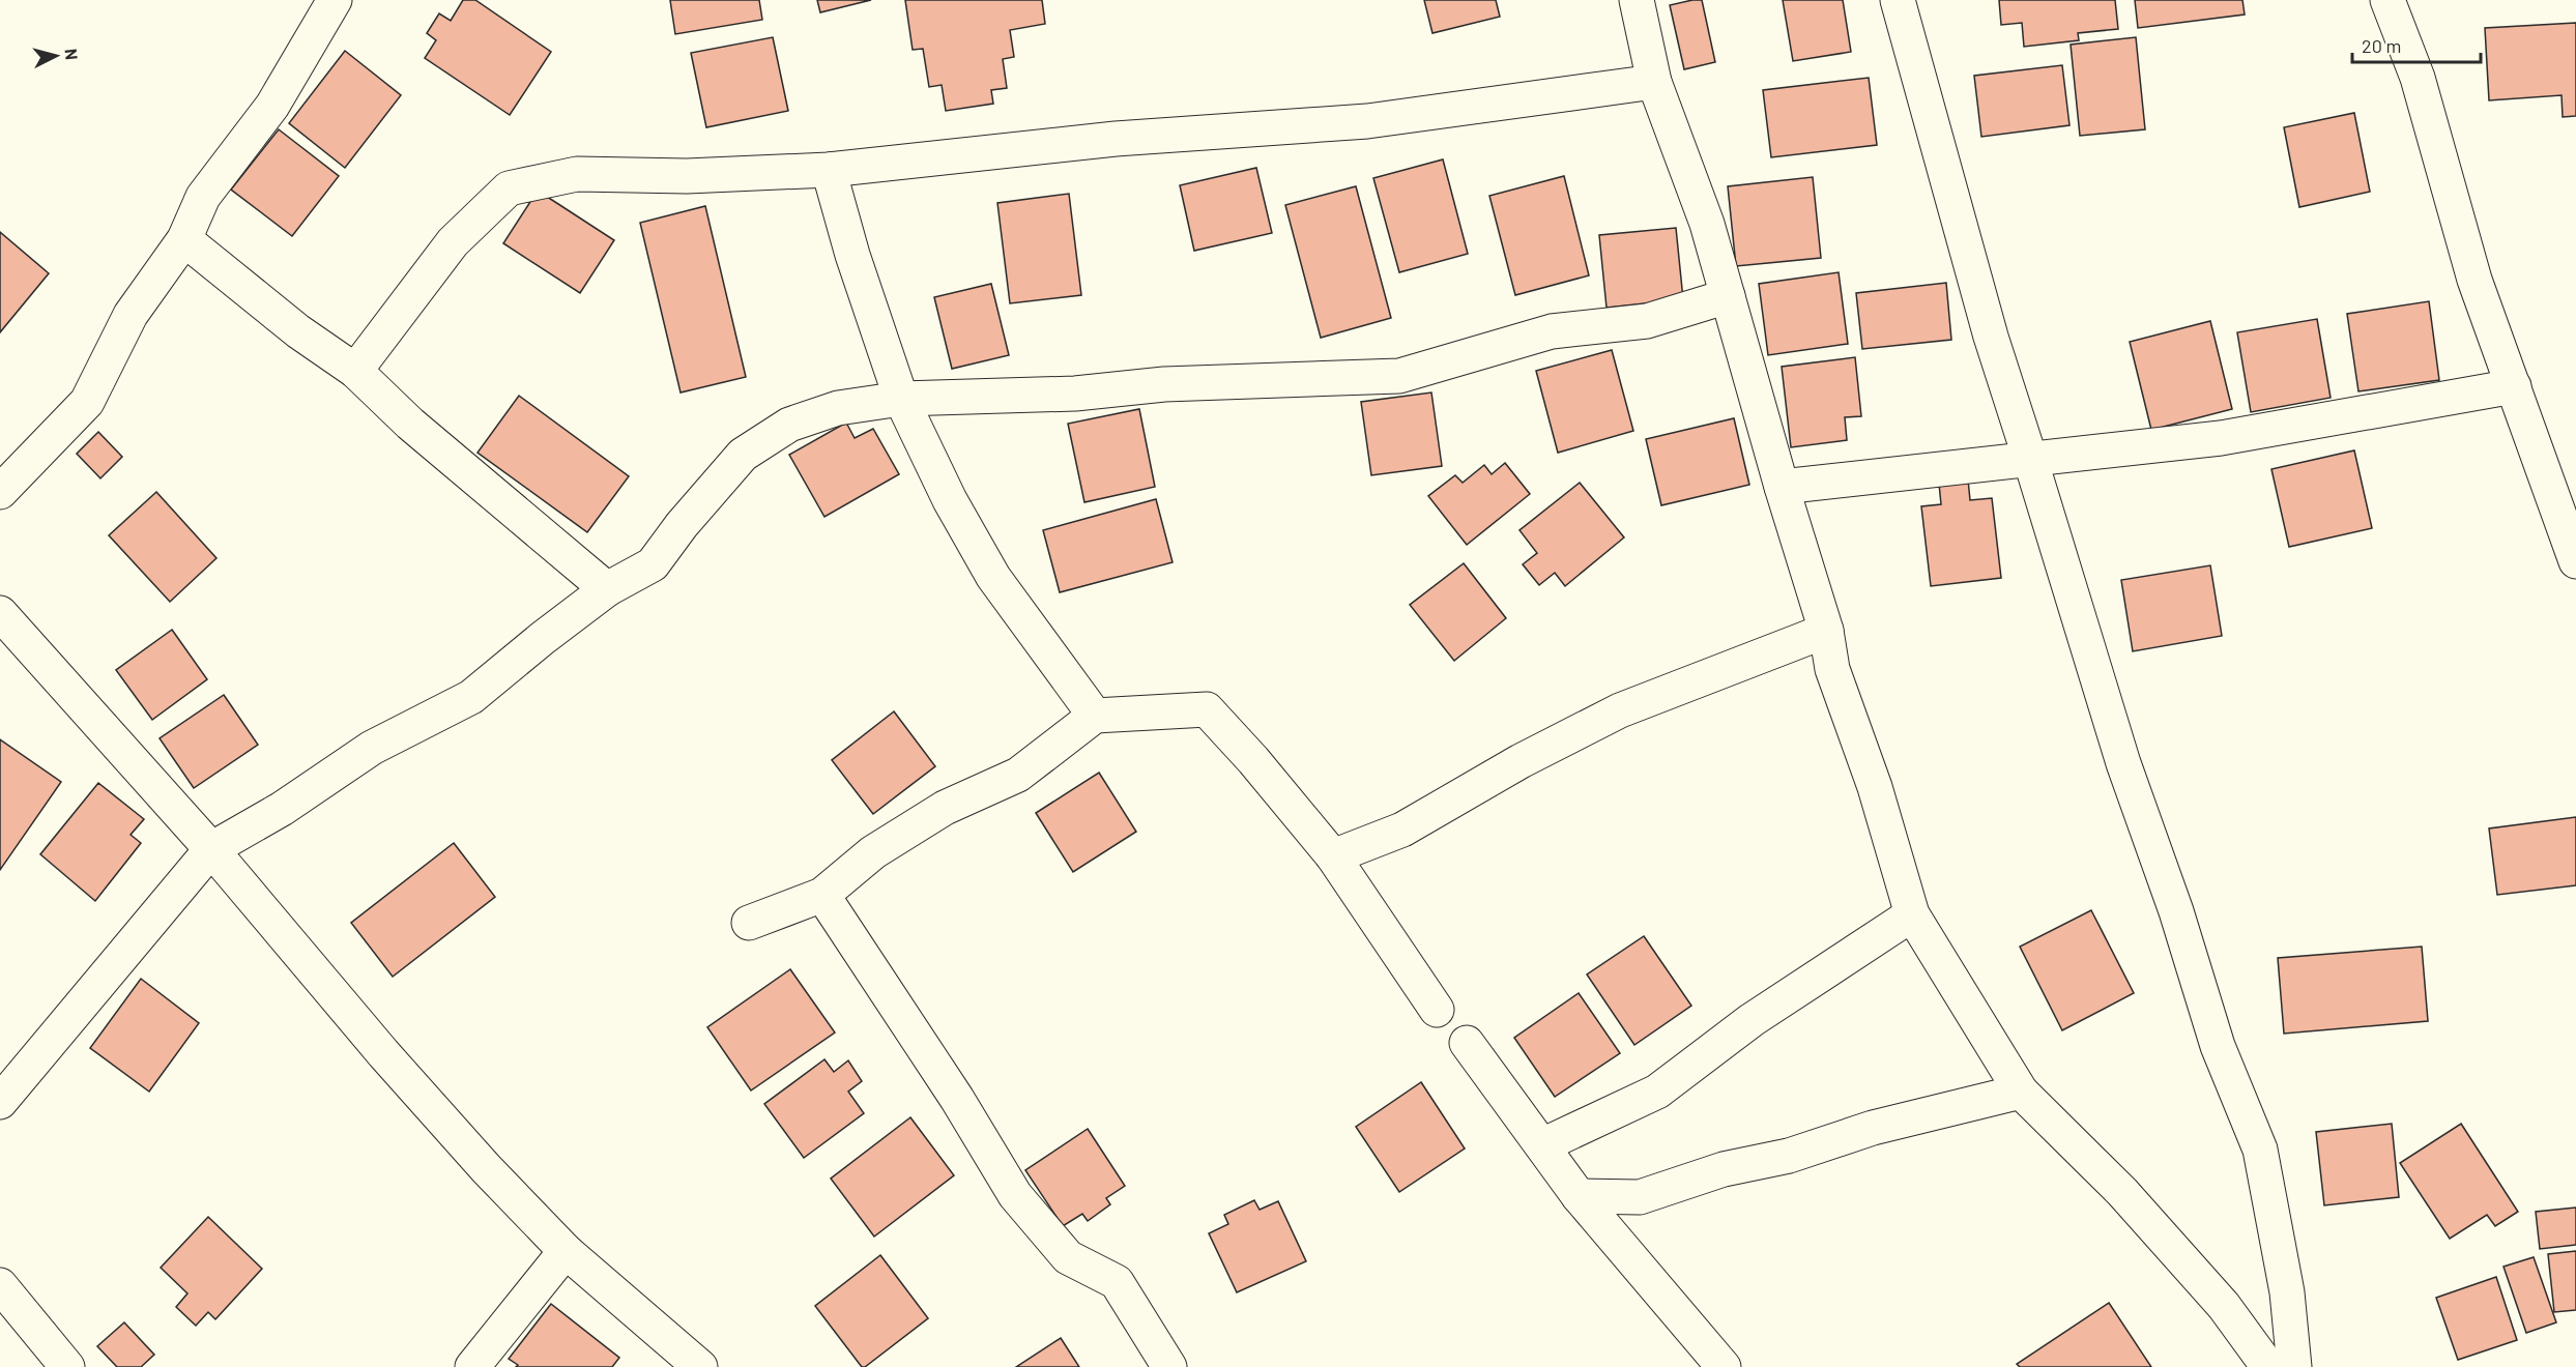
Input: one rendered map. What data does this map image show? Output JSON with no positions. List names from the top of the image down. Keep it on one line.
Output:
{"scale_bar":"20 m","north":"right"}
